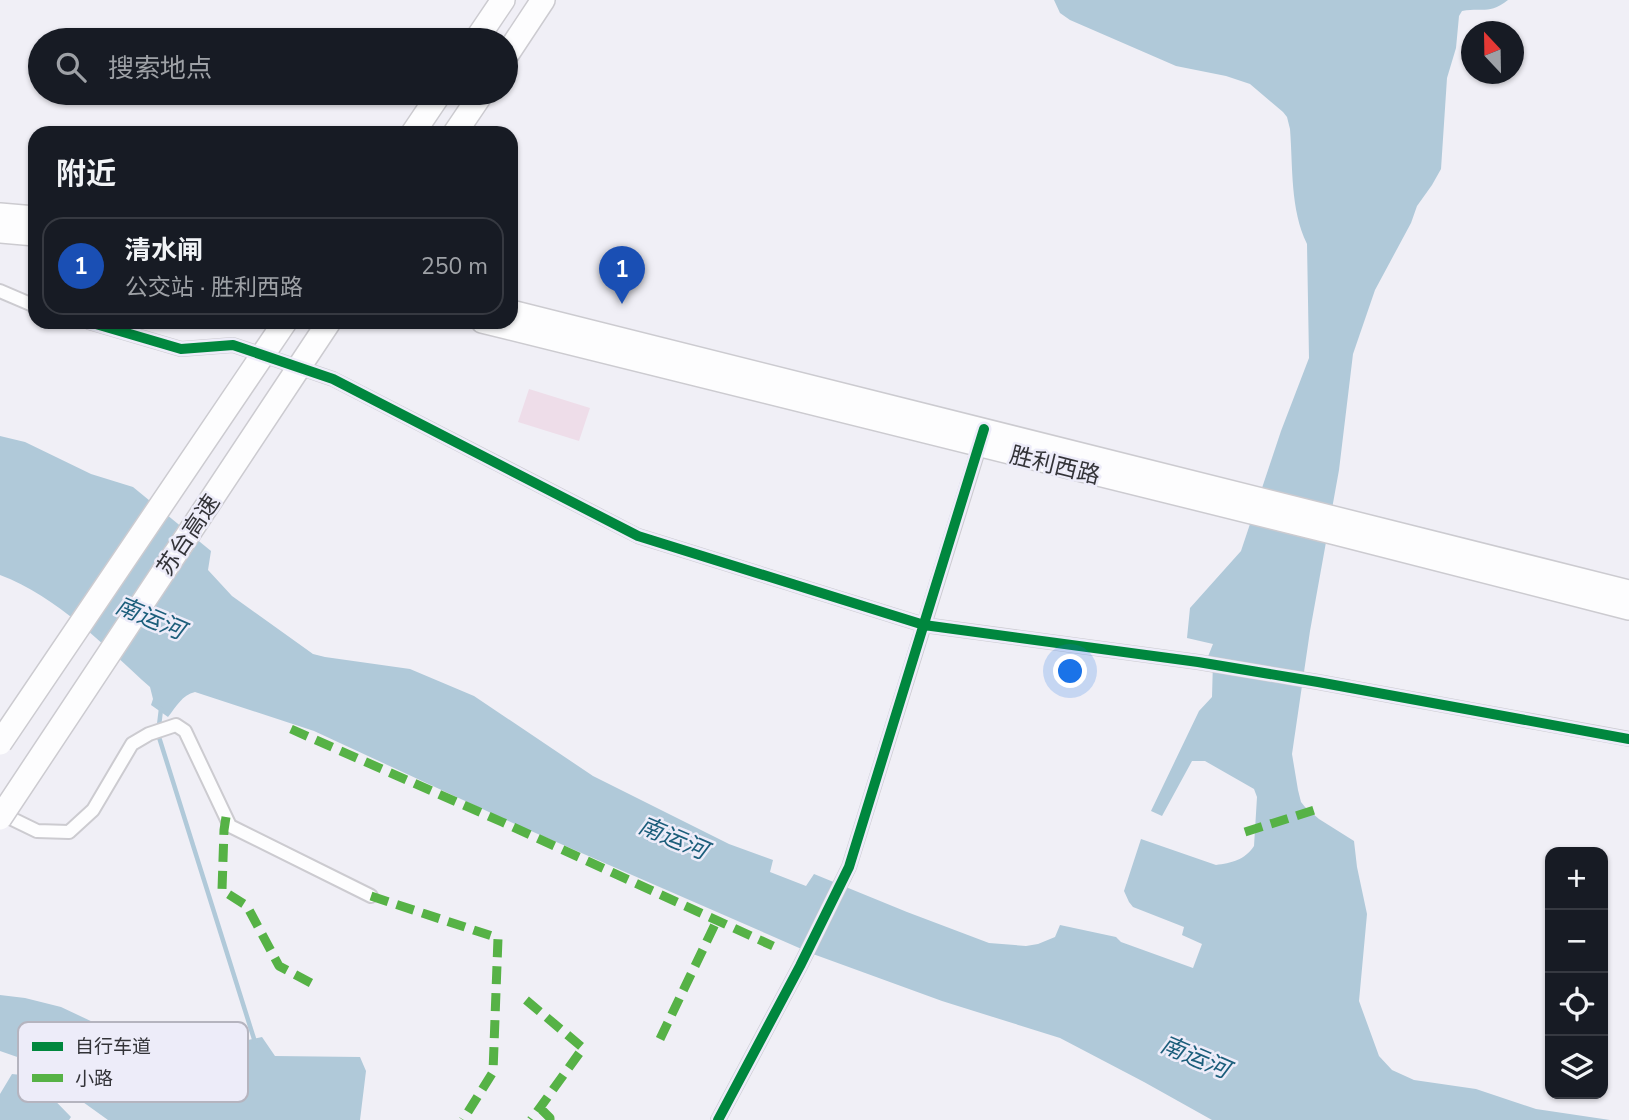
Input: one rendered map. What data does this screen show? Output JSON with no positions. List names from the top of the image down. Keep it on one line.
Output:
{"streets":{"highway":["苏台高速"],"main road":["胜利西路"]},"water":["南运河"],"legend":["自行车道","小路"],"north":"top","page":{"search":"搜索地点","heading":"附近","list":[{"mark":"1","name":"清水闸","note":"公交站 · 胜利西路","value":"250 m"}],"pins":"1","map_buttons":["+","−"]}}
